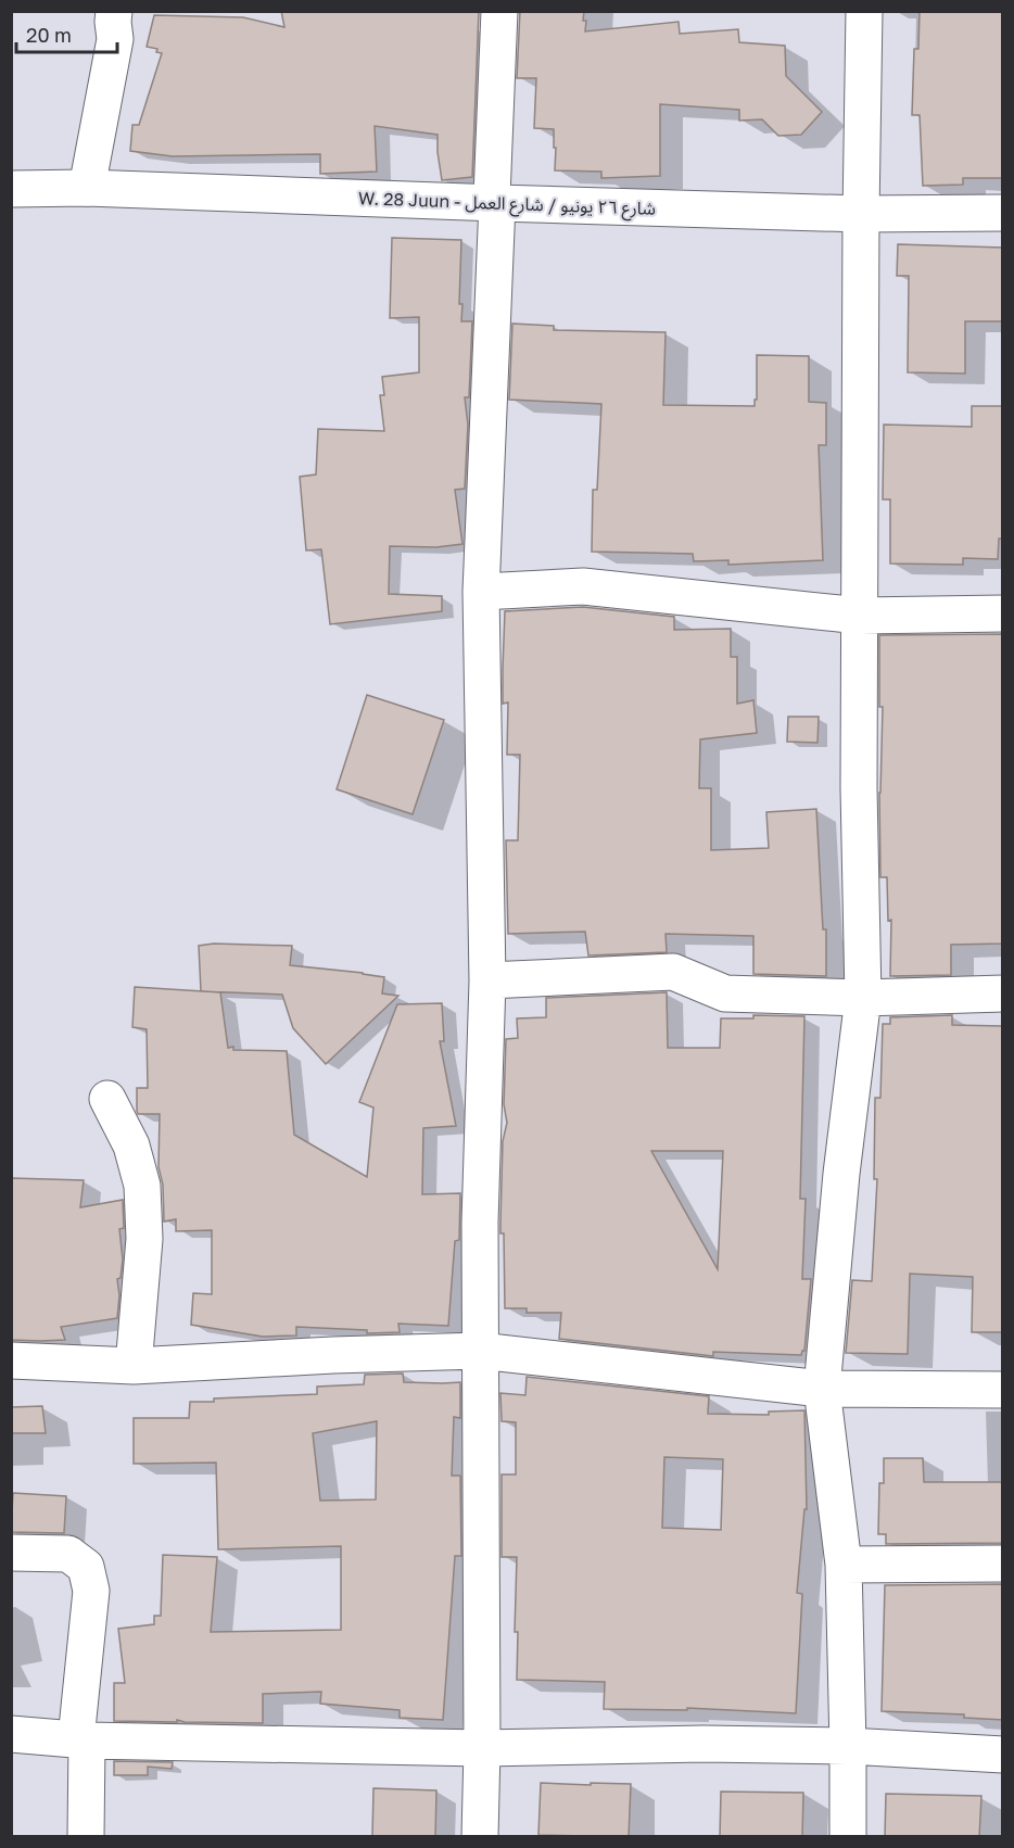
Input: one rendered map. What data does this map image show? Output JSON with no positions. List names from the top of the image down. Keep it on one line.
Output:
{"streets":{"street":["W. 28 Juun - شارع ٢٦ يونيو / شارع العمل"]},"scale_bar":"20 m"}
